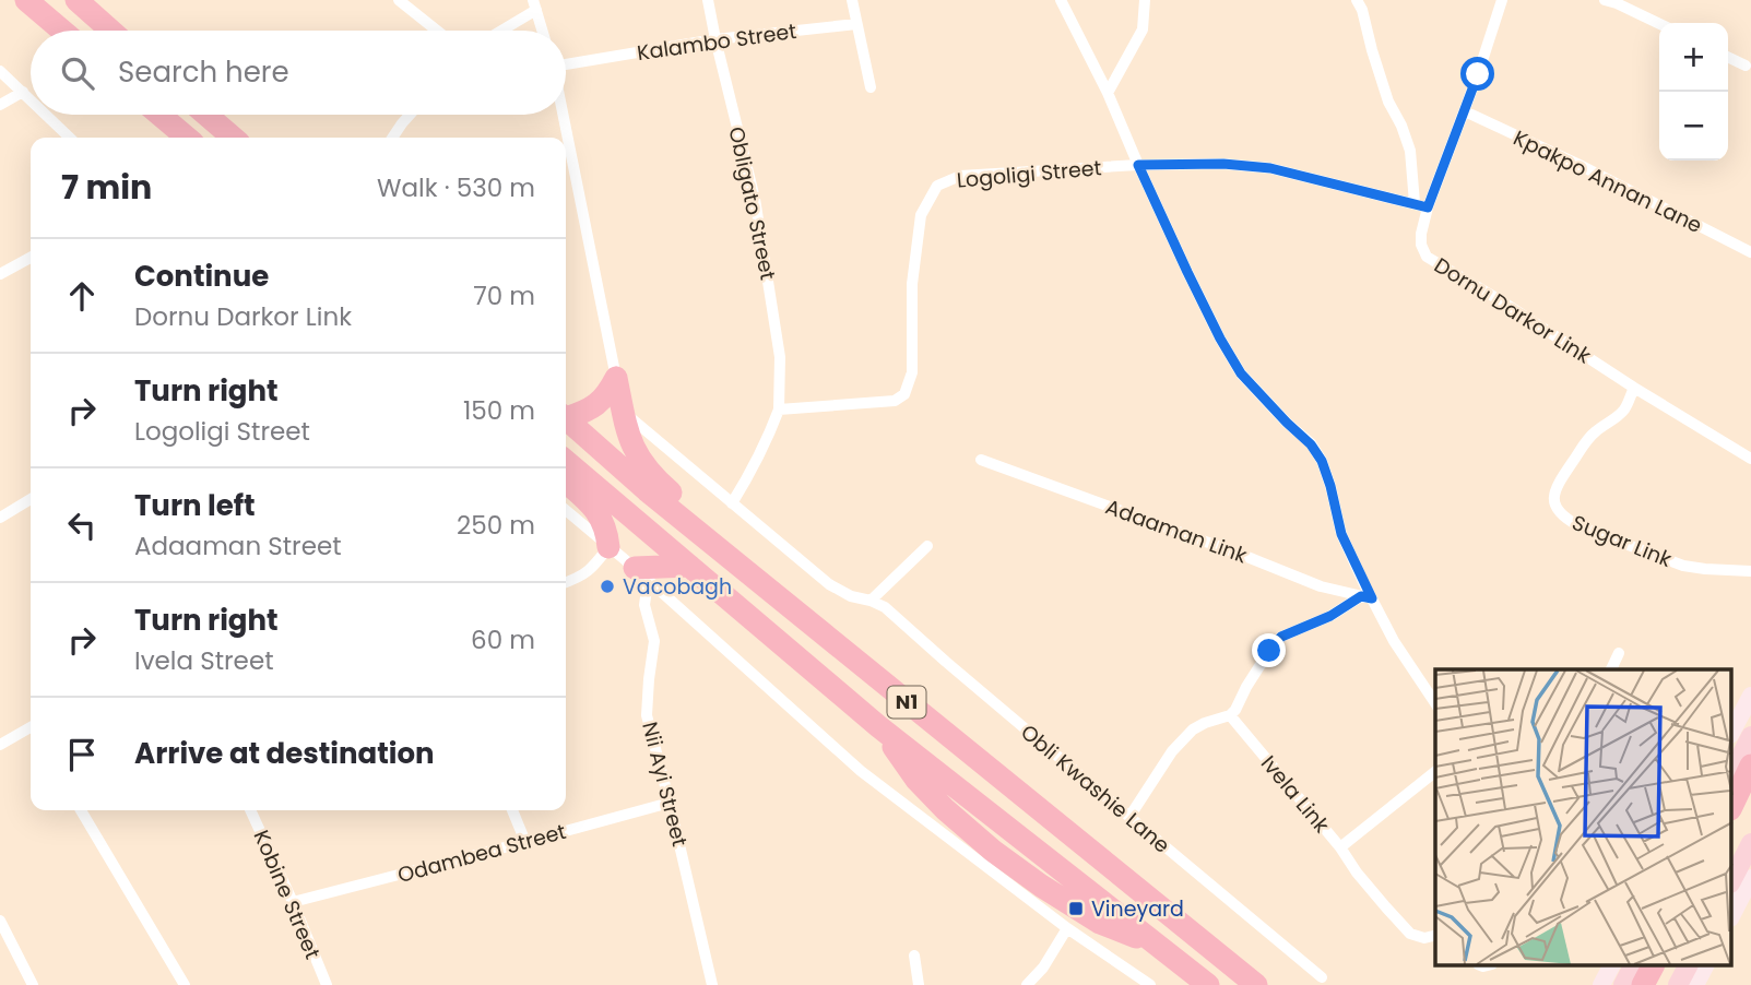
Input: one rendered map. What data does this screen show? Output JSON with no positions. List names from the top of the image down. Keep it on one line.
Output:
{"streets":{"highway":["N1"],"street":["Kalambo Street","Logoligi Street","Kpakpo Annan Lane","Obligato Street","Dornu Darkor Link","Adaaman Link","Sugar Link","Nii Ayi Street","Obli Kwashie Lane","Ivela Link","Odambea Street","Kobine Street"]},"crossings":[["Kalambo Street","Obligato Street"],["Logoligi Street","Obligato Street"],["Logoligi Street","Dornu Darkor Link"],["Kpakpo Annan Lane","Dornu Darkor Link"],["Dornu Darkor Link","Sugar Link"],["Nii Ayi Street","Odambea Street"],["Odambea Street","Kobine Street"]],"places":{"other":["Vacobagh"],"transit":["Vineyard"]},"page":{"map_buttons":["+","−"],"search":"Search here","heading":["7 min","Walk · 530 m"],"list":[["Continue","Dornu Darkor Link","70 m"],["Turn right","Logoligi Street","150 m"],["Turn left","Adaaman Street","250 m"],["Turn right","Ivela Street","60 m"],"Arrive at destination"]}}
